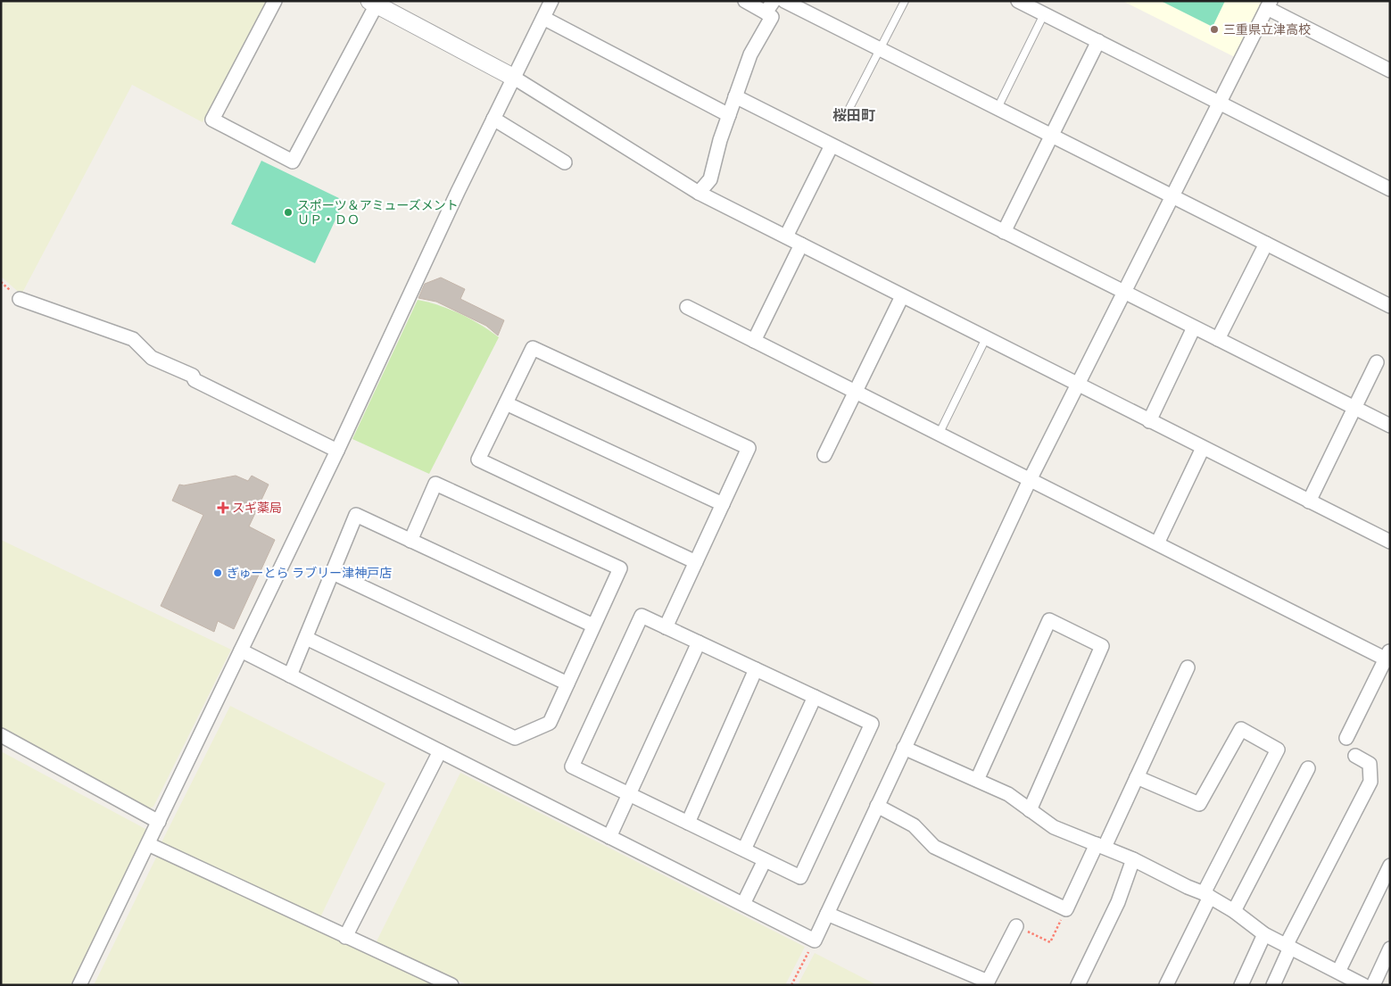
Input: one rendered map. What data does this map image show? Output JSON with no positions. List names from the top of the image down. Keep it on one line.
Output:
{"districts":["桜田町"],"places":{"other":["三重県立津高校","スポーツ＆アミューズメント ＵＰ・ＤＯ","ぎゅーとら ラブリー津神戸店"],"health":["スギ薬局"]}}
